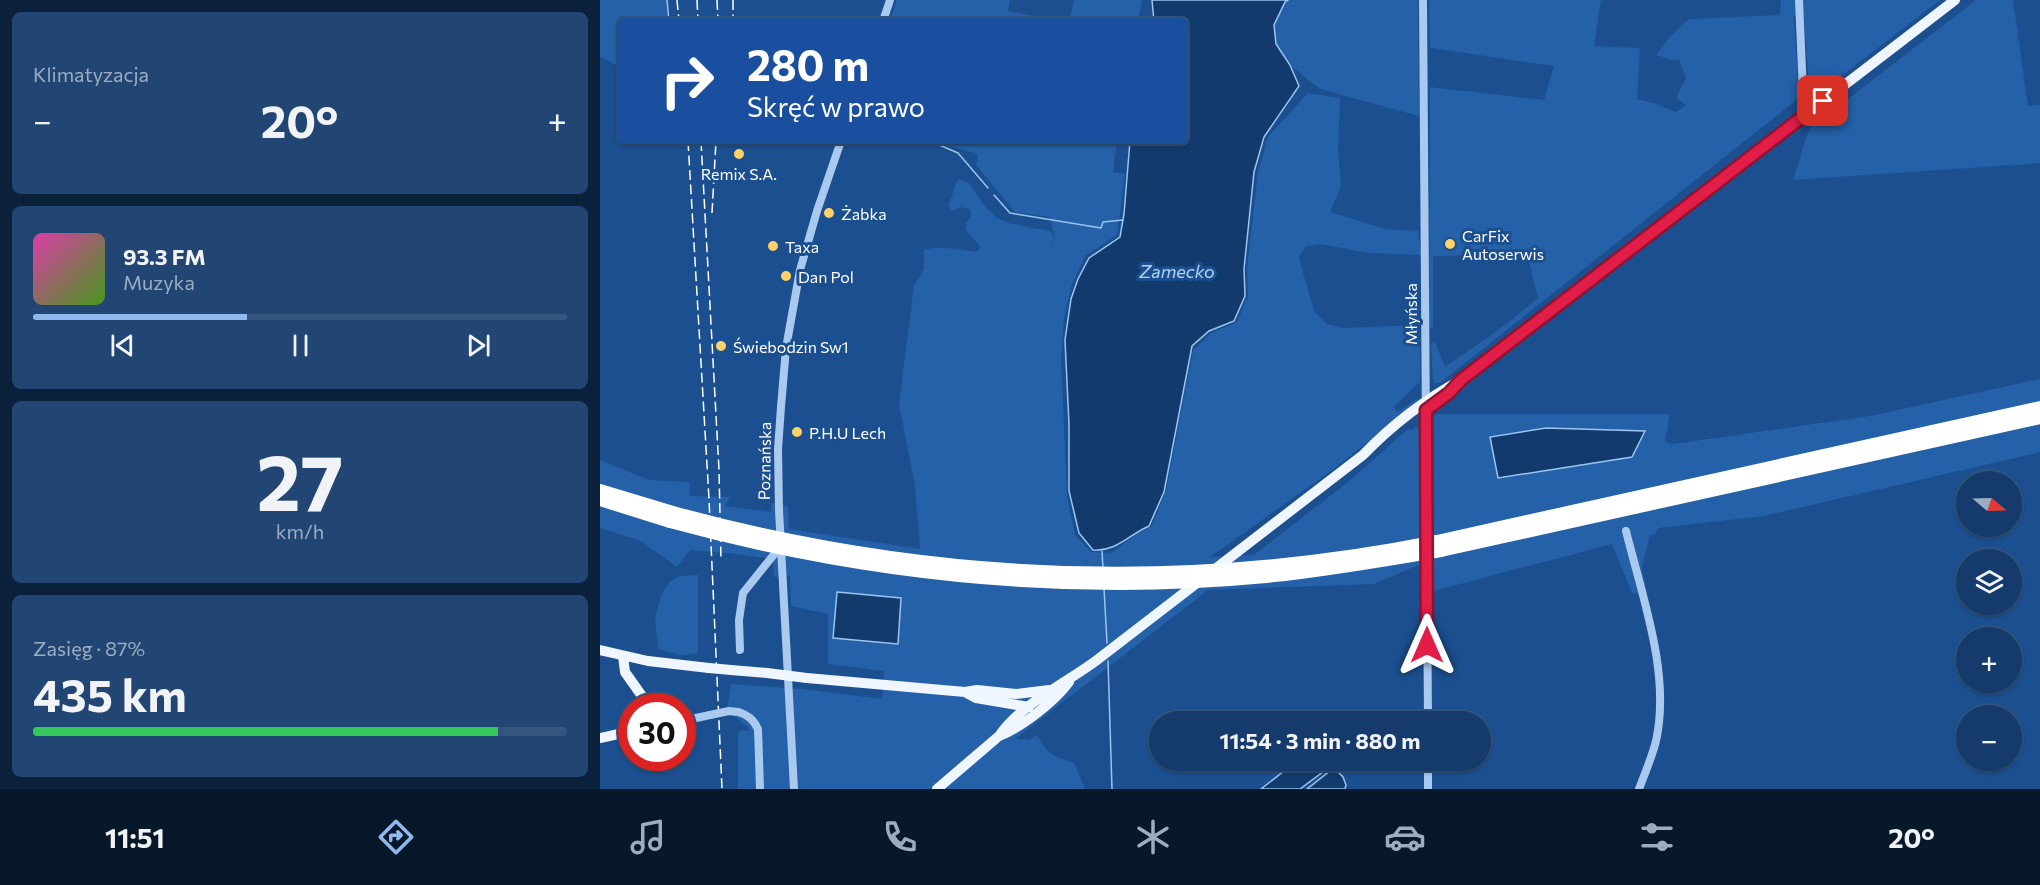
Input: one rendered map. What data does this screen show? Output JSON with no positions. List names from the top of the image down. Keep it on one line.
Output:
{"streets":{"street":["Młyńska","Poznańska"]},"water":["Zamecko"],"places":["Remix S.A.","Żabka","CarFix Autoserwis","Taxa","Dan Pol","Świebodzin Sw1","P.H.U Lech"],"north":"right","page":{"tile":["Klimatyzacja",["27","km/h"],["Zasięg · 87%","435 km"]],"turn":["280 m","Skręć w prawo"],"heat":["−","20°","+"],"song":["93.3 FM","Muzyka"],"map_buttons":["+","−"],"limit":"30","trip":"11:54 · 3 min · 880 m","tabs":["11:51","20°"]}}
